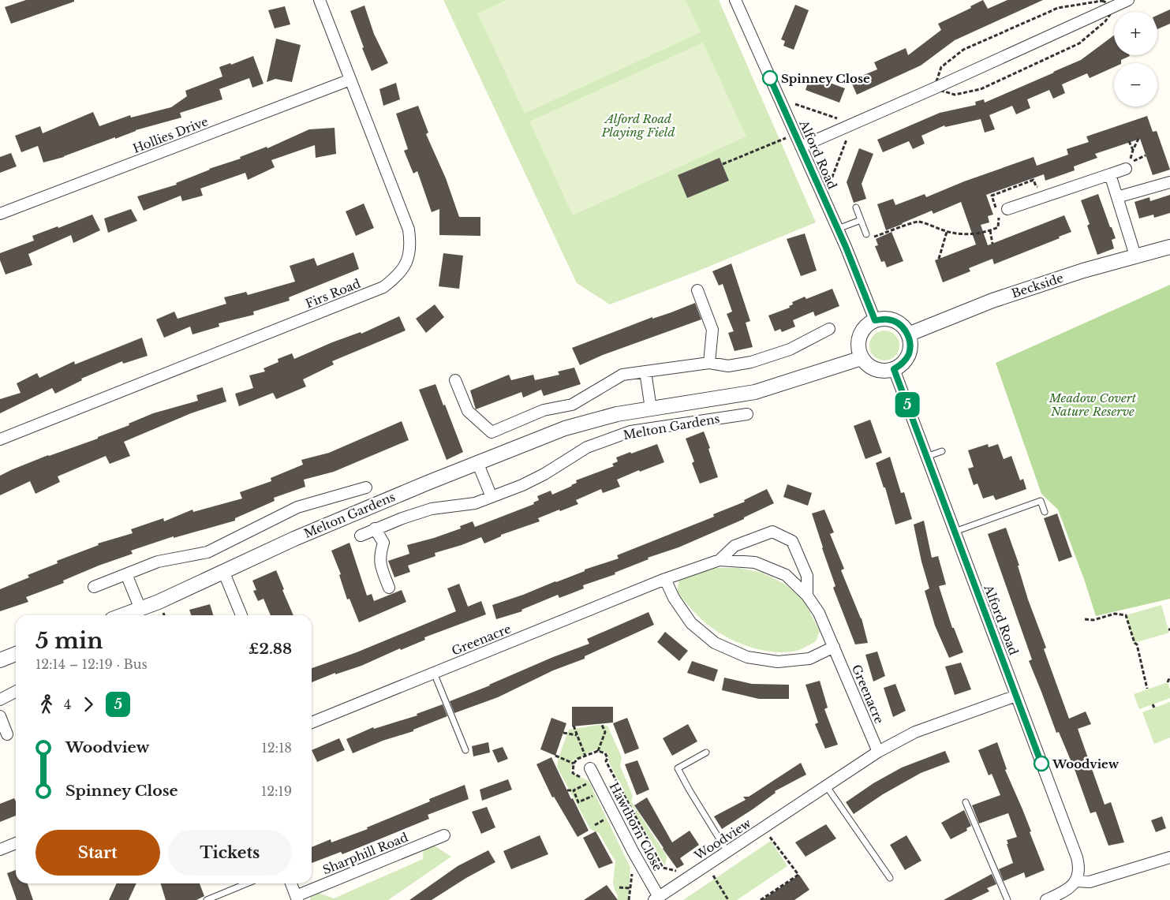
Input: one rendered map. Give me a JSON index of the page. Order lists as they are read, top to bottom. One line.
{"streets":{"street":["Hollies Drive","Alford Road","Beckside","Firs Road","Melton Gardens","Greenacre","Hawthorn Close","Woodview","Sharphill Road"]},"crossings":[["Hollies Drive","Firs Road"],["Alford Road","Beckside"],["Alford Road","Melton Gardens"],["Alford Road","Woodview"],["Beckside","Melton Gardens"],["Greenacre","Woodview"],["Hawthorn Close","Woodview"]],"parks":["Alford Road Playing Field","Meadow Covert Nature Reserve"],"places":["Spinney Close","Woodview"],"lines":["bus line 5"],"page":{"on_map":"5","map_buttons":["+","−"],"heading":["5 min","12:14 – 12:19 · Bus","£2.88"],"legs":["4","5"],"list":[{"name":"Woodview","value":"12:18"},{"name":"Spinney Close","value":"12:19"}],"buttons":["Start","Tickets"]}}
